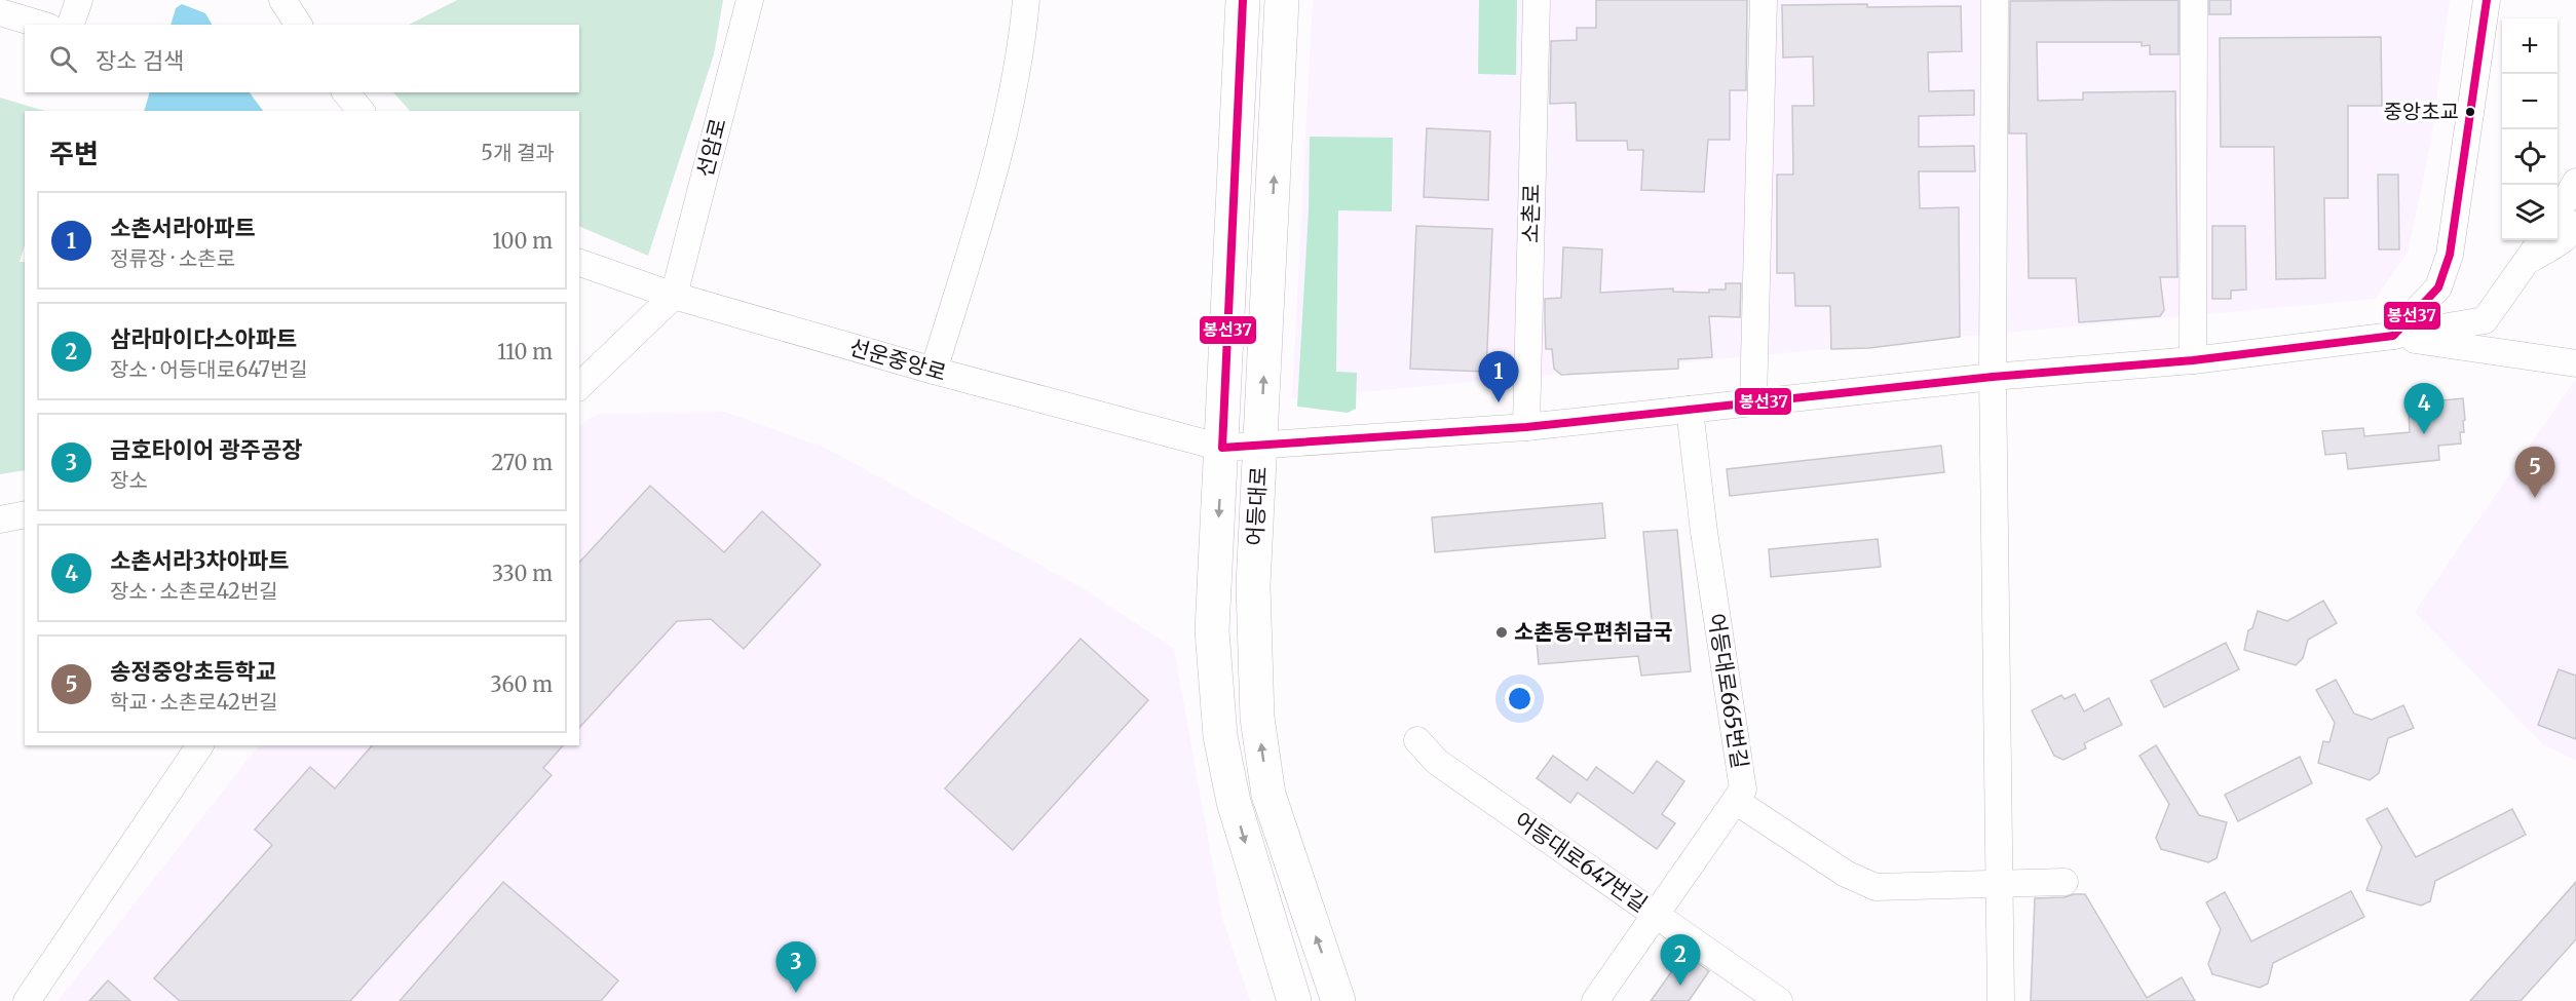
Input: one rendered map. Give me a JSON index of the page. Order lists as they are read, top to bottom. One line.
{"streets":{"main road":["어등대로"],"street":["선암로","소촌로","선운중앙로","어등대로665번길","어등대로647번길"]},"crossings":[["선암로","선운중앙로"],["선운중앙로","어등대로"],["어등대로665번길","어등대로647번길"]],"places":["중앙초교","소촌동우편취급국"],"lines":["transit line 봉선37"],"page":{"map_buttons":["+","−"],"search":"장소 검색","heading":["주변","5개 결과"],"list":[{"mark":"1","name":"소촌서라아파트","note":"정류장 · 소촌로","value":"100 m"},{"mark":"2","name":"삼라마이다스아파트","note":"장소 · 어등대로647번길","value":"110 m"},{"mark":"3","name":"금호타이어 광주공장","note":"장소","value":"270 m"},{"mark":"4","name":"소촌서라3차아파트","note":"장소 · 소촌로42번길","value":"330 m"},{"mark":"5","name":"송정중앙초등학교","note":"학교 · 소촌로42번길","value":"360 m"}],"pins":["1","4","5","2","3"]}}
